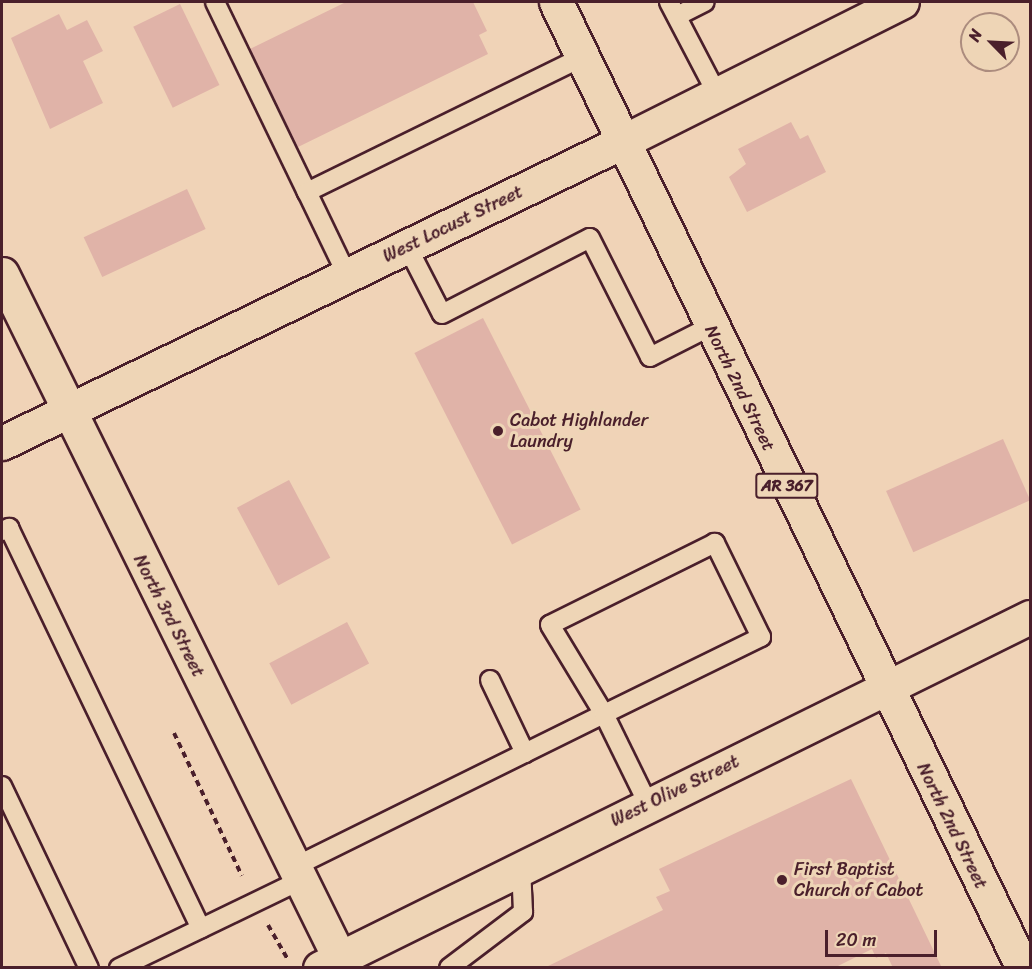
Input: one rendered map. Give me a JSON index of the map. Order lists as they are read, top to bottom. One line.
{"streets":{"street":["West Locust Street","North 2nd Street","AR 367","North 3rd Street","West Olive Street"]},"crossings":[["West Locust Street","North 2nd Street"],["West Locust Street","North 3rd Street"],["North 2nd Street","West Olive Street"],["North 3rd Street","West Olive Street"]],"places":["Cabot Highlander Laundry","First Baptist Church of Cabot"],"scale_bar":"20 m","north":"top left"}
